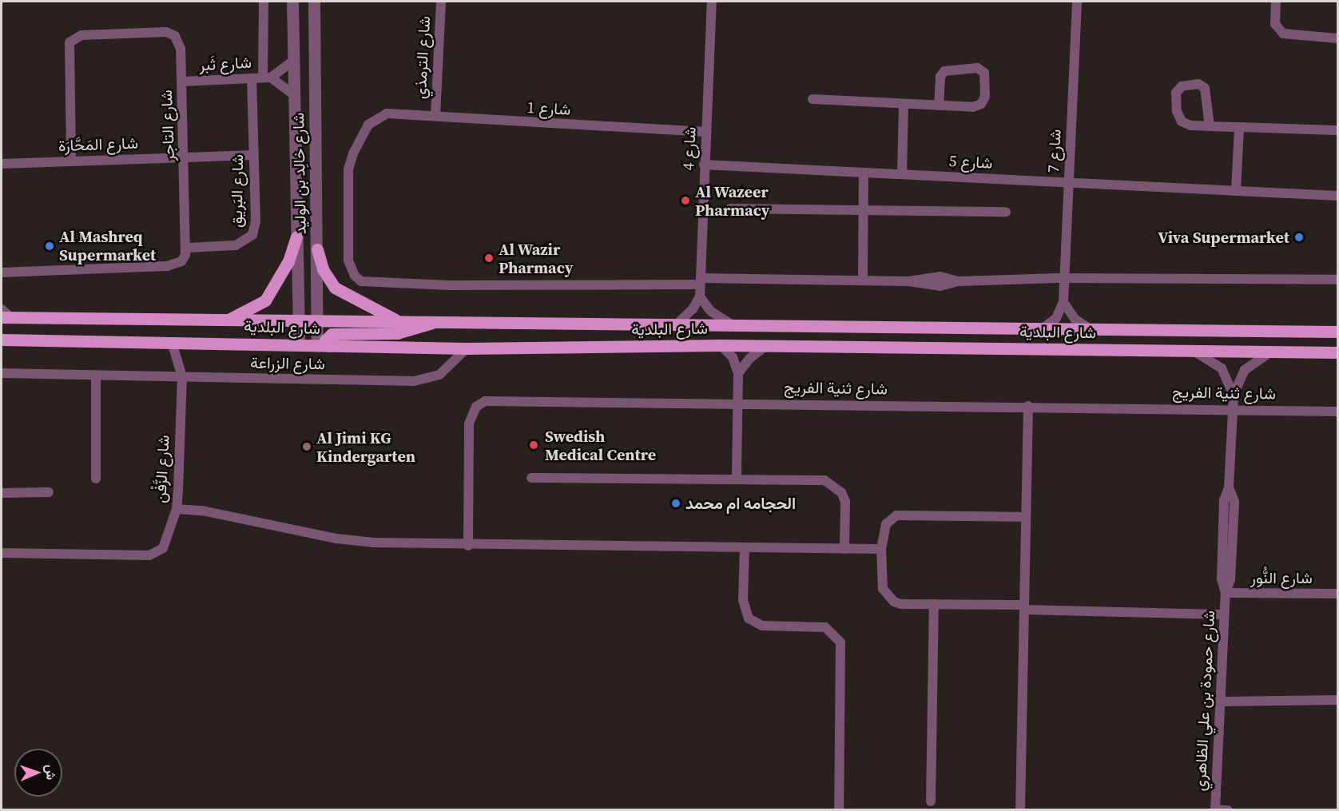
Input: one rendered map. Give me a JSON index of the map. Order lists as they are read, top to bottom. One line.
{"streets":{"main road":["شارع البلدية"],"street":["شارع الترمذي","شارع ثَبر","شارع 1","شارع التاجر","شارع المَحَّارَة","شارع 4","شارع 7","شارع 5","شارع خالِد بن الوليد","شارع البَريق","شارع الزراعة","شارع ثنية الفريج","شارع الزَّفْن","شارع النُّور","شارع حمودة بن علي الظاهري"]},"crossings":[["شارع الترمذي","شارع 1"],["شارع ثَبر","شارع التاجر"],["شارع ثَبر","شارع خالِد بن الوليد"],["شارع ثَبر","شارع البَريق"],["شارع 1","شارع 4"],["شارع التاجر","شارع المَحَّارَة"],["شارع التاجر","شارع البَريق"],["شارع المَحَّارَة","شارع البَريق"],["شارع 4","شارع 5"],["شارع 7","شارع 5"],["شارع خالِد بن الوليد","شارع البلدية"],["شارع البلدية","شارع الزراعة"],["شارع البلدية","شارع الزَّفْن"],["شارع البلدية","شارع حمودة بن علي الظاهري"],["شارع الزراعة","شارع الزَّفْن"],["شارع ثنية الفريج","شارع حمودة بن علي الظاهري"],["شارع النُّور","شارع حمودة بن علي الظاهري"]],"places":["Al Wazeer Pharmacy","Viva Supermarket","Al Mashreq Supermarket","Al Wazir Pharmacy","Swedish Medical Centre","Al Jimi KG Kindergarten","الحجامه ام محمد"],"north":"right"}
